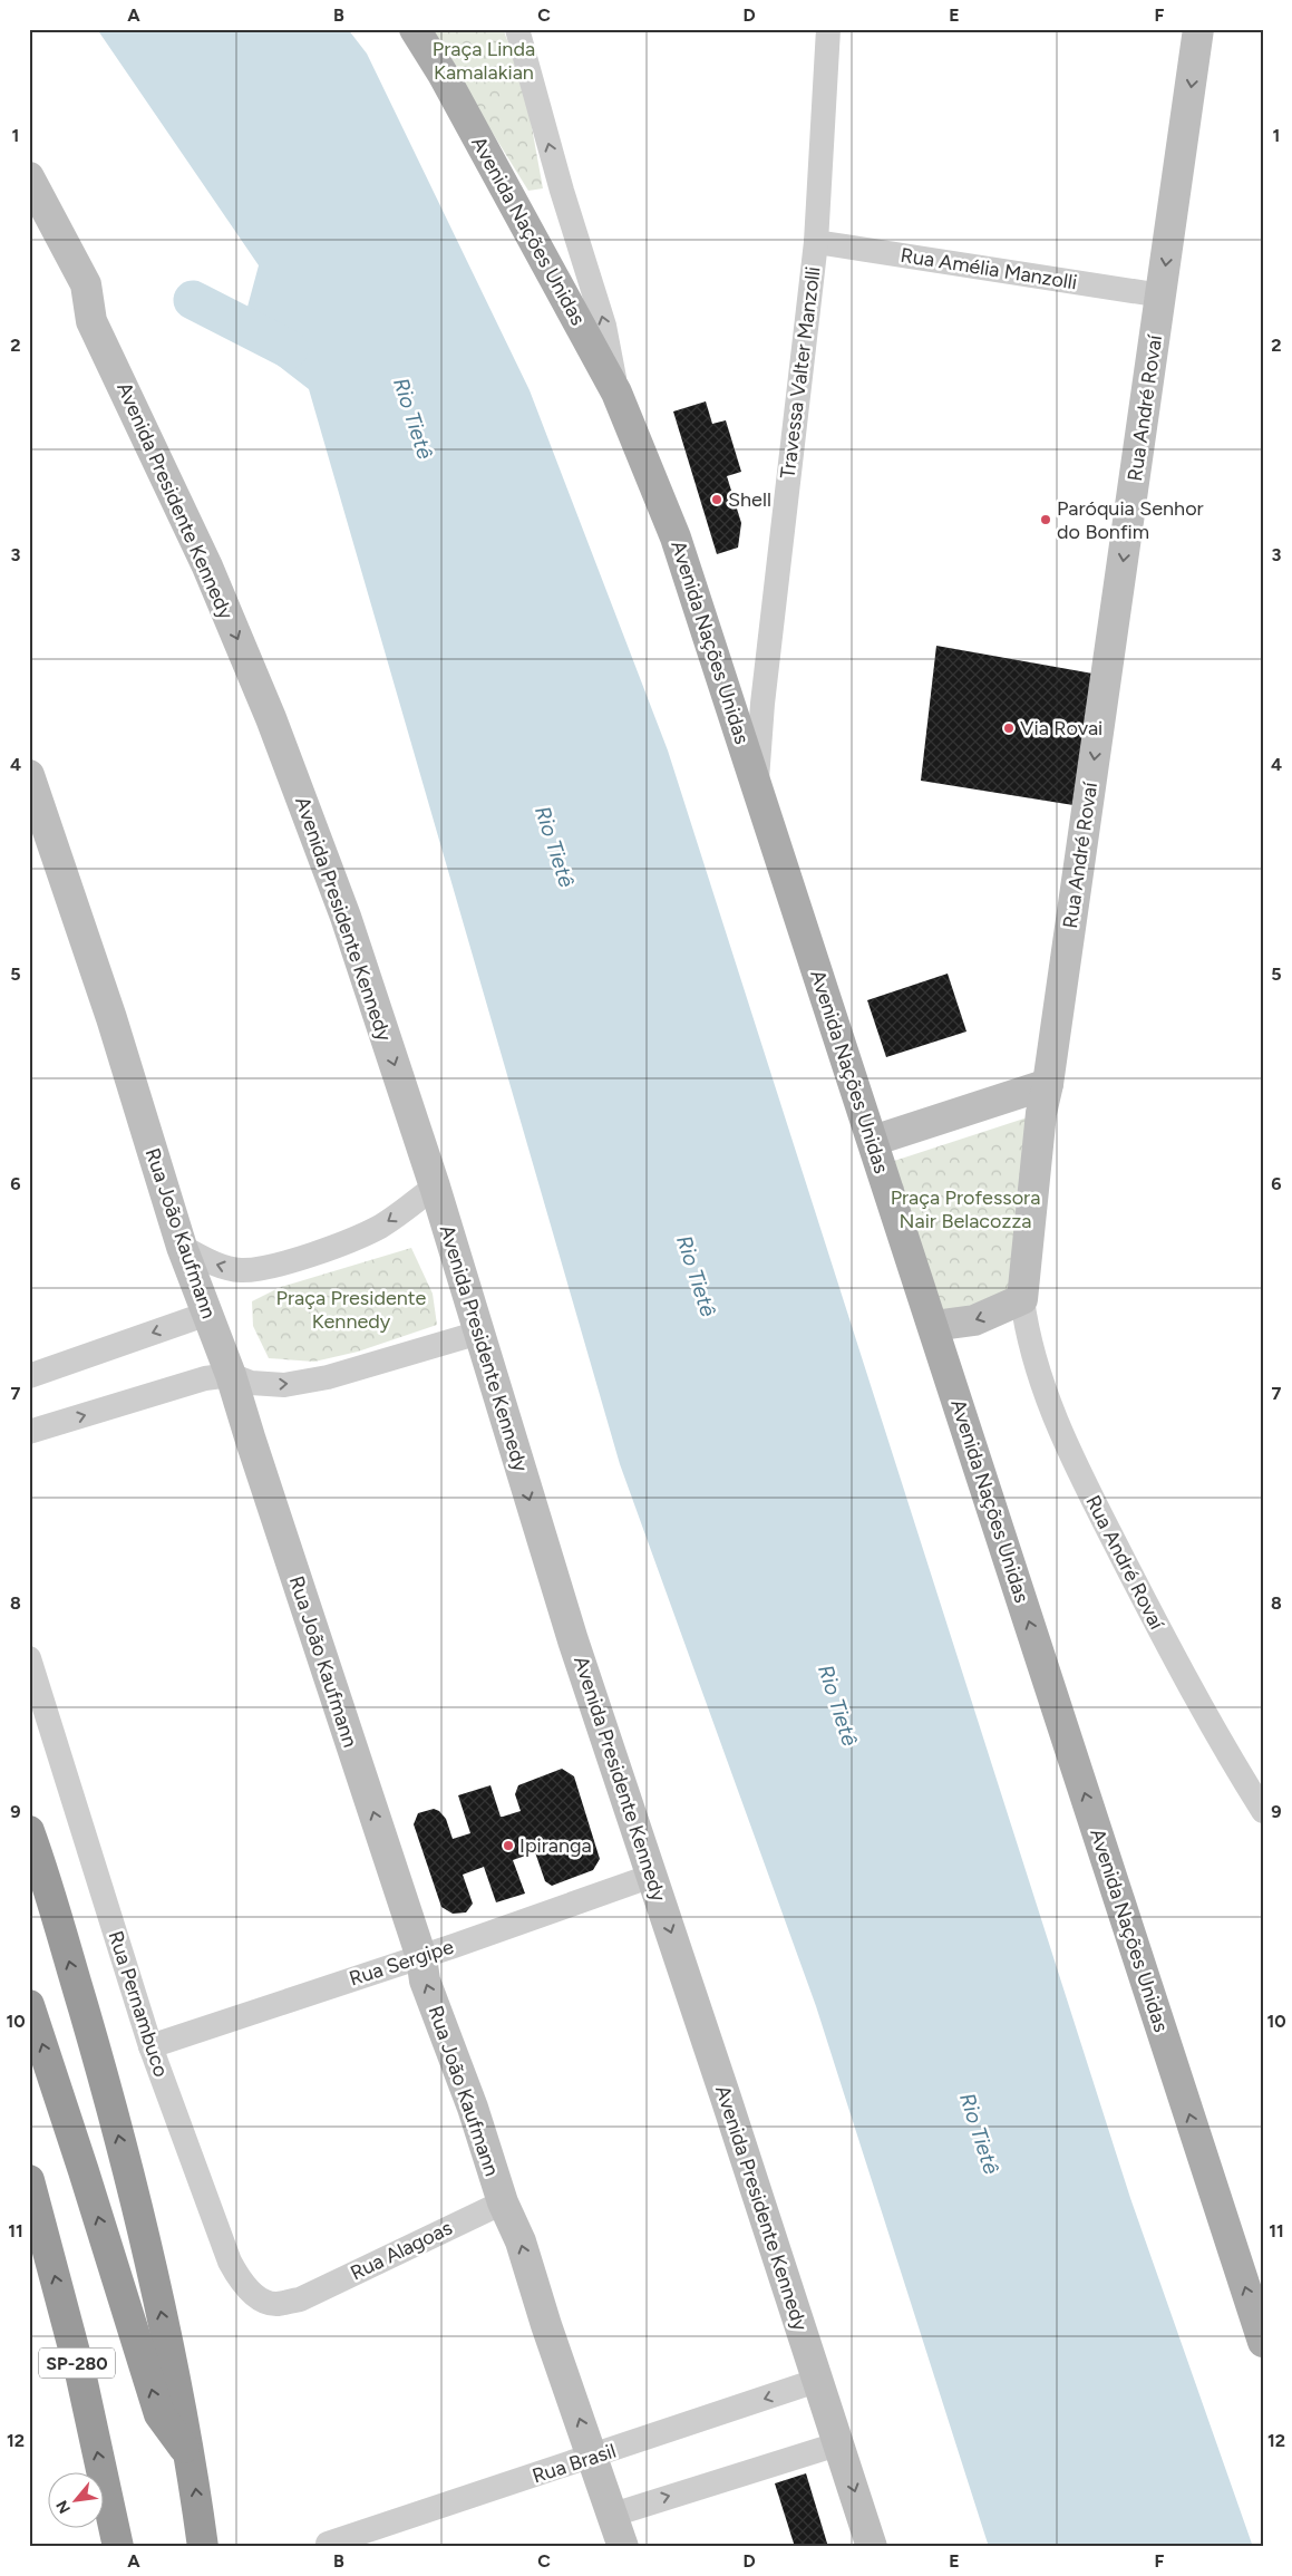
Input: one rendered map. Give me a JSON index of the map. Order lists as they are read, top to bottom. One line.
{"streets":{"highway":["SP-280"],"main road":["Avenida Nações Unidas","Rua André Rovaí","Avenida Presidente Kennedy","Rua João Kaufmann"],"street":["Rua Amélia Manzolli","Travessa Valter Manzolli","Rua Sergipe","Rua Pernambuco","Rua Alagoas","Rua Brasil"]},"crossings":[["Avenida Nações Unidas","Travessa Valter Manzolli"],["Rua Amélia Manzolli","Travessa Valter Manzolli"],["Rua Amélia Manzolli","Rua André Rovaí"],["Avenida Presidente Kennedy","Rua Sergipe"],["Avenida Presidente Kennedy","Rua Brasil"],["Rua João Kaufmann","Rua Sergipe"],["Rua João Kaufmann","Rua Alagoas"],["Rua João Kaufmann","Rua Brasil"],["Rua Sergipe","Rua Pernambuco"],["Rua Pernambuco","Rua Alagoas"]],"one_way":["Avenida Nações Unidas","Rua André Rovaí","Avenida Presidente Kennedy","Rua João Kaufmann"],"water":["Rio Tietê"],"parks":["Praça Linda Kamalakian","Praça Professora Nair Belacozza","Praça Presidente Kennedy"],"places":["Shell","Paróquia Senhor do Bonfim","Via Rovai","Ipiranga"],"north":"bottom left","grid":{"columns":["A","B","C","D","E","F"],"rows":["1","2","3","4","5","6","7","8","9","10","11","12"]}}
